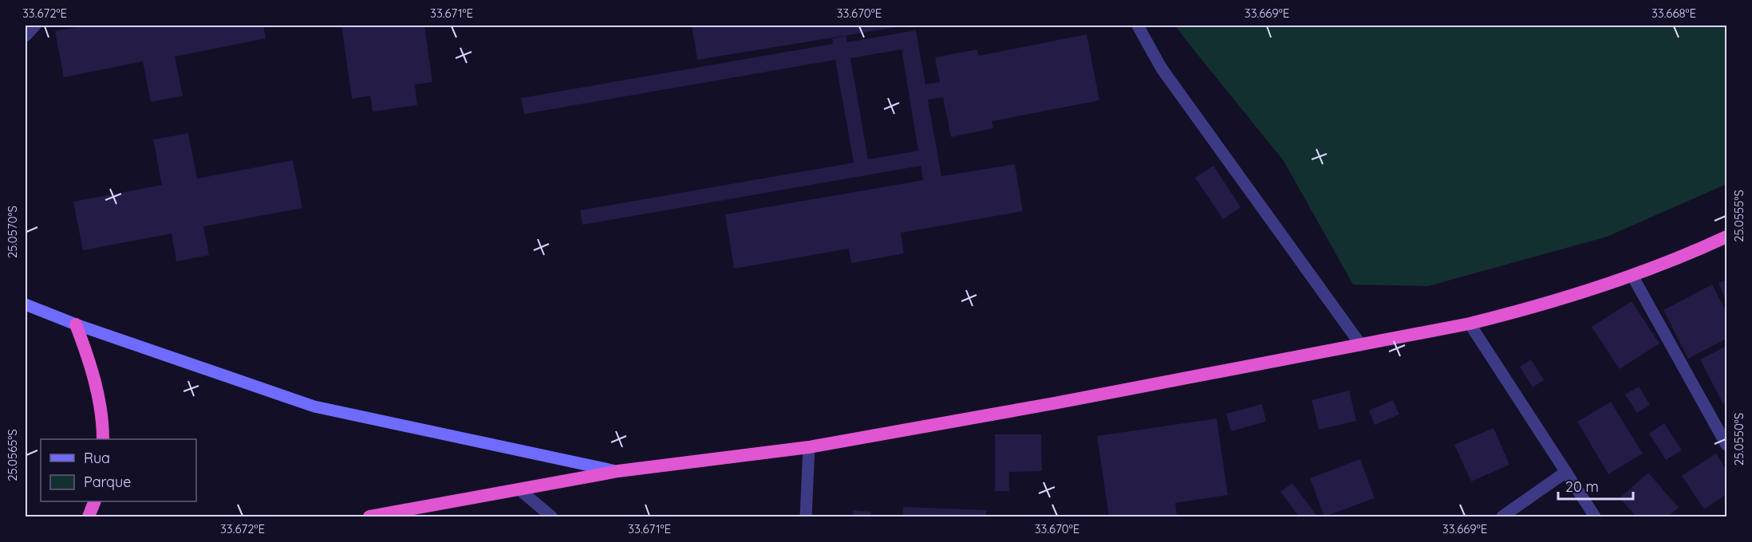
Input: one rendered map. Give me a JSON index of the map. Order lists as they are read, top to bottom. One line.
{"legend":["Rua","Parque"],"scale_bar":"20 m","coordinates":["33.672°E","33.671°E","33.670°E","33.669°E","33.668°E","25.0555°S","25.0570°S","25.0550°S","25.0565°S"]}
